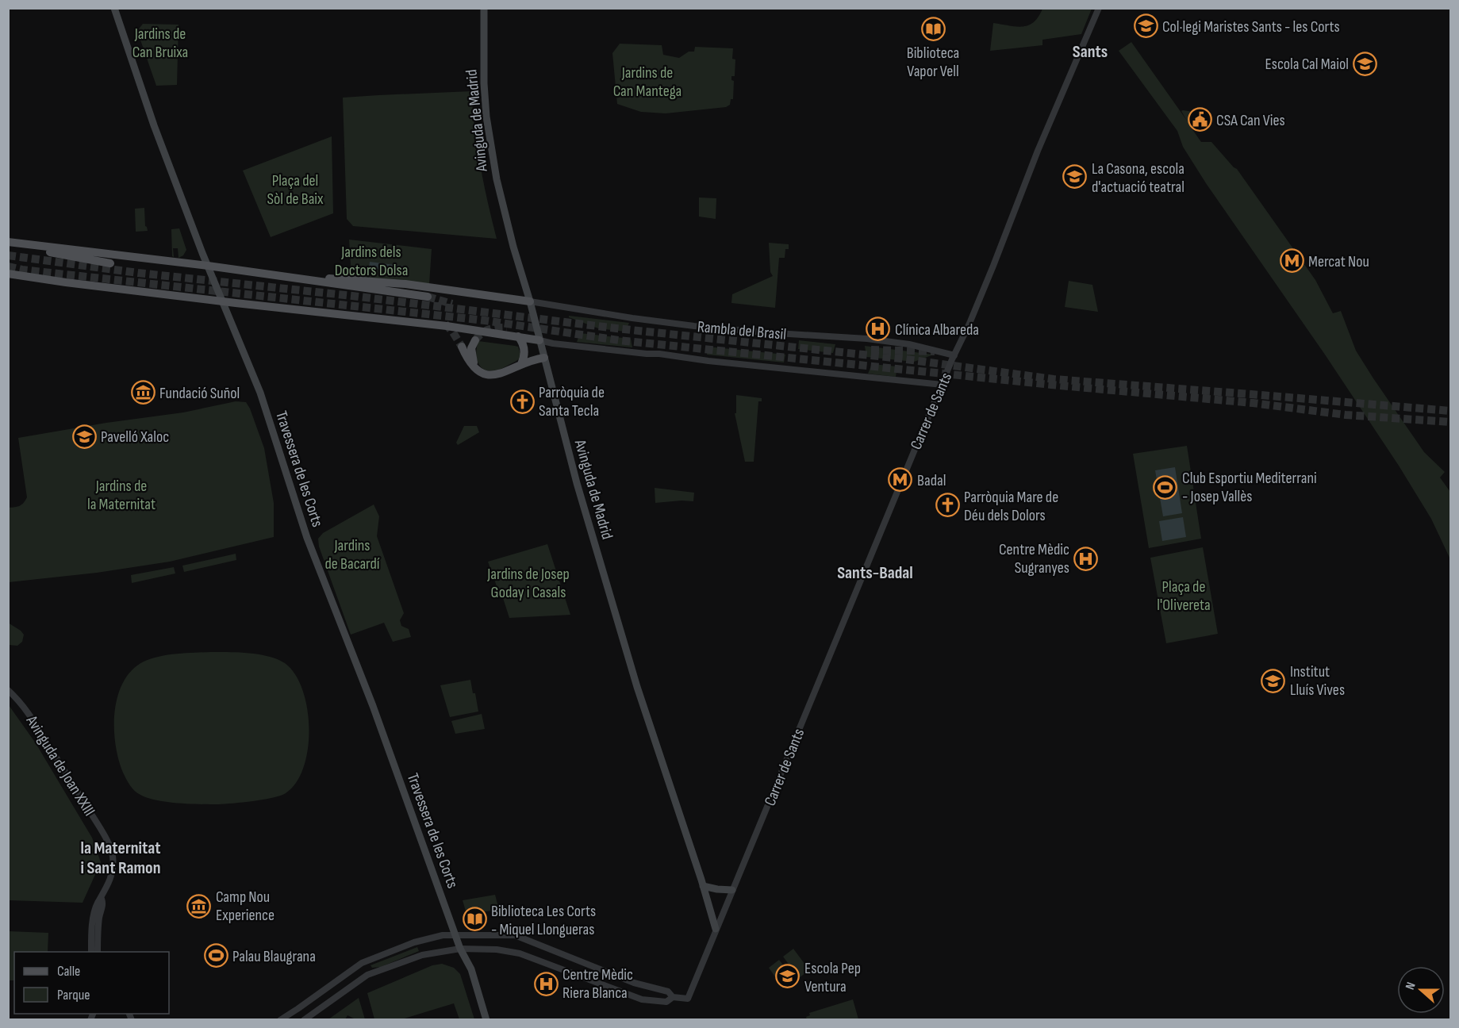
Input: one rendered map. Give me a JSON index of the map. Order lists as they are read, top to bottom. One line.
{"streets":{"main road":["Avinguda de Madrid","Travessera de les Corts"],"street":["Rambla del Brasil","Carrer de Sants","Avinguda de Joan XXIII"]},"crossings":[["Avinguda de Madrid","Rambla del Brasil"],["Avinguda de Madrid","Carrer de Sants"],["Rambla del Brasil","Carrer de Sants"]],"districts":["Sants","Sants-Badal","la Maternitat i Sant Ramon"],"parks":["Jardins de Can Bruixa","Jardins de Can Mantega","Plaça del Sòl de Baix","Jardins dels Doctors Dolsa","Jardins de la Maternitat","Jardins de Bacardí","Jardins de Josep Goday i Casals","Plaça de l'Olivereta"],"places":{"school or university":["Col·legi Maristes Sants - les Corts","Escola Cal Maiol","La Casona, escola d'actuació teatral","Pavelló Xaloc","Institut Lluís Vives","Escola Pep Ventura"],"library":["Biblioteca Vapor Vell","Biblioteca Les Corts - Miquel Llongueras"],"public building":["CSA Can Vies"],"metro station":["Mercat Nou","Badal"],"hospital":["Clínica Albareda","Centre Mèdic Sugranyes","Centre Mèdic Riera Blanca"],"museum":["Fundació Suñol","Camp Nou Experience"],"church":["Parròquia de Santa Tecla","Parròquia Mare de Déu dels Dolors"],"sports":["Club Esportiu Mediterrani - Josep Vallès","Palau Blaugrana"]},"legend":["Calle","Parque"],"north":"left"}
